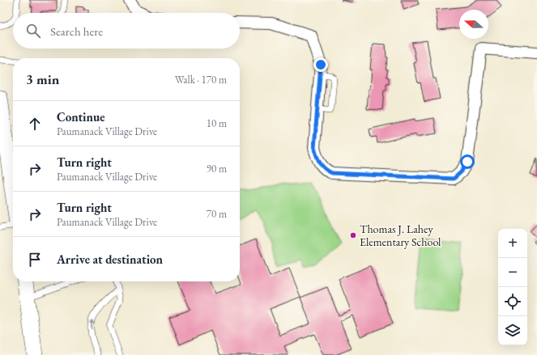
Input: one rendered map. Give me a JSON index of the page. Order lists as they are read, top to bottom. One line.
{"places":["Thomas J. Lahey Elementary School"],"north":"left","page":{"search":"Search here","heading":["3 min","Walk · 170 m"],"list":[["Continue","Paumanack Village Drive","10 m"],["Turn right","Paumanack Village Drive","90 m"],["Turn right","Paumanack Village Drive","70 m"],"Arrive at destination"],"map_buttons":["+","−"]}}
